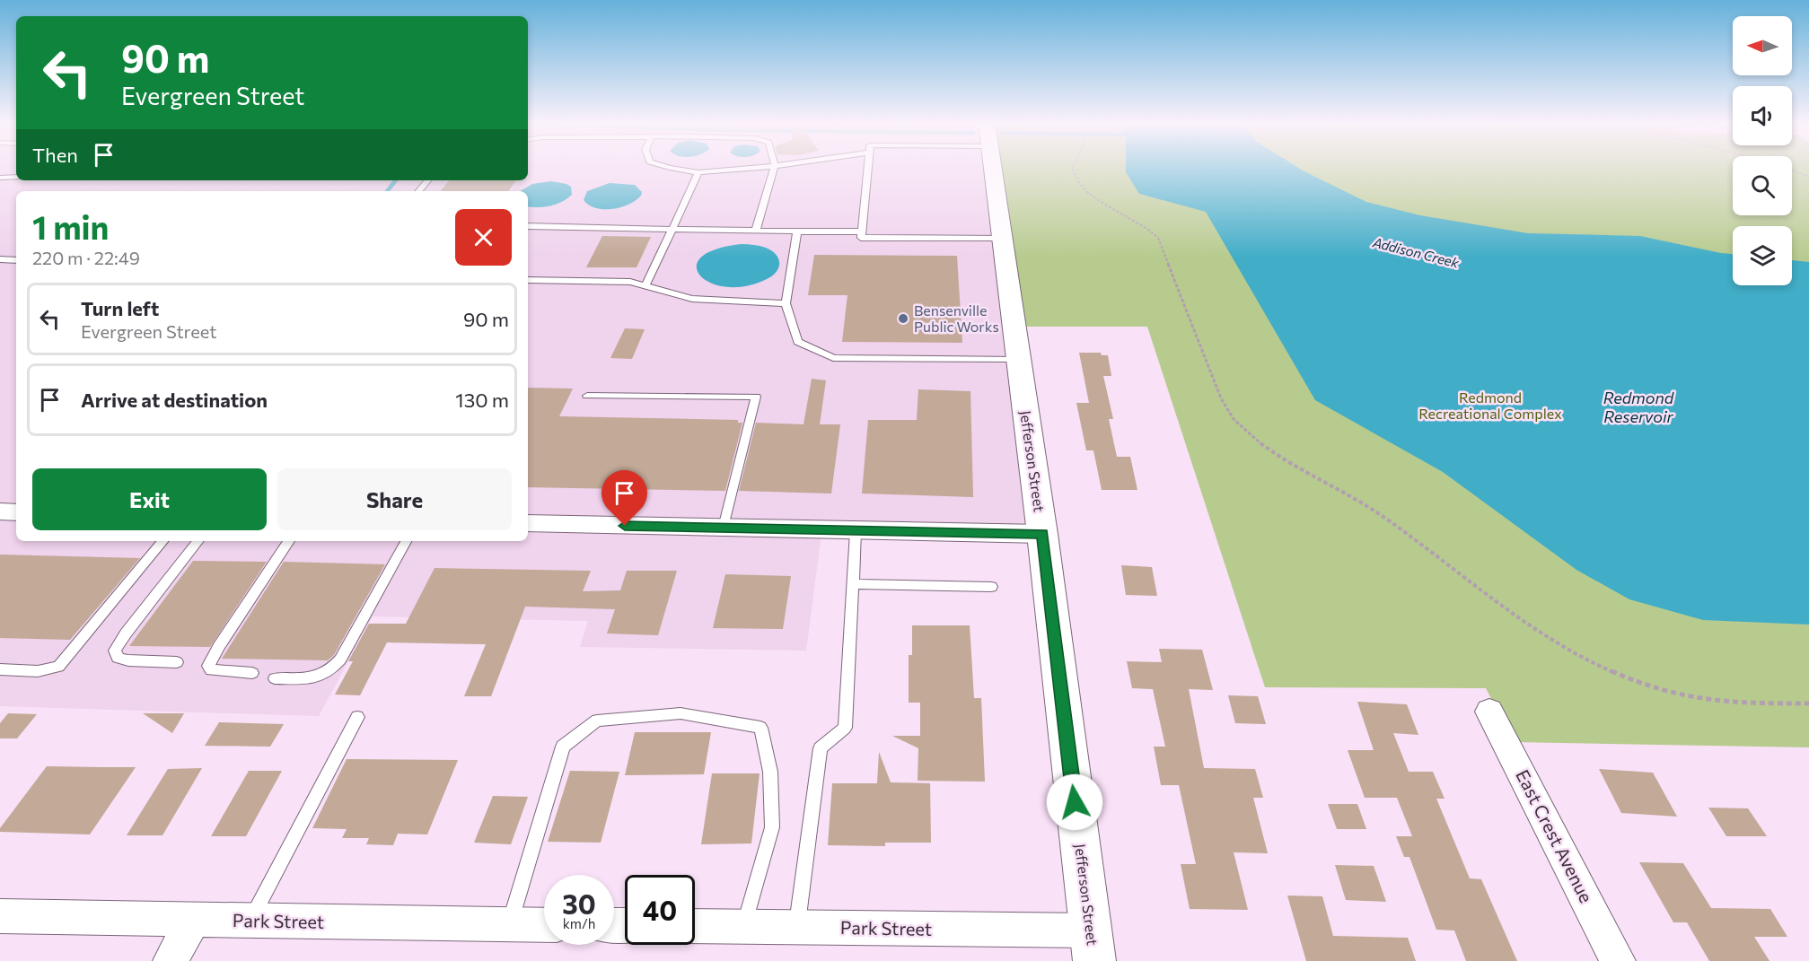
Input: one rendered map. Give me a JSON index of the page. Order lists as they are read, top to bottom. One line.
{"streets":{"street":["Jefferson Street","East Crest Avenue","Park Street"]},"crossings":[["Jefferson Street","Park Street"]],"water":["Addison Creek","Redmond Reservoir"],"parks":["Redmond Recreational Complex"],"places":["Bensenville Public Works"],"north":"left","page":{"turn":["90 m","Evergreen Street"],"then":"Then","heading":["1 min","220 m · 22:49"],"list":[{"name":"Turn left","note":"Evergreen Street","value":"90 m"},{"name":"Arrive at destination","value":"130 m"}],"buttons":["Exit","Share"],"speed":"30 km/h","limit":"40"}}
